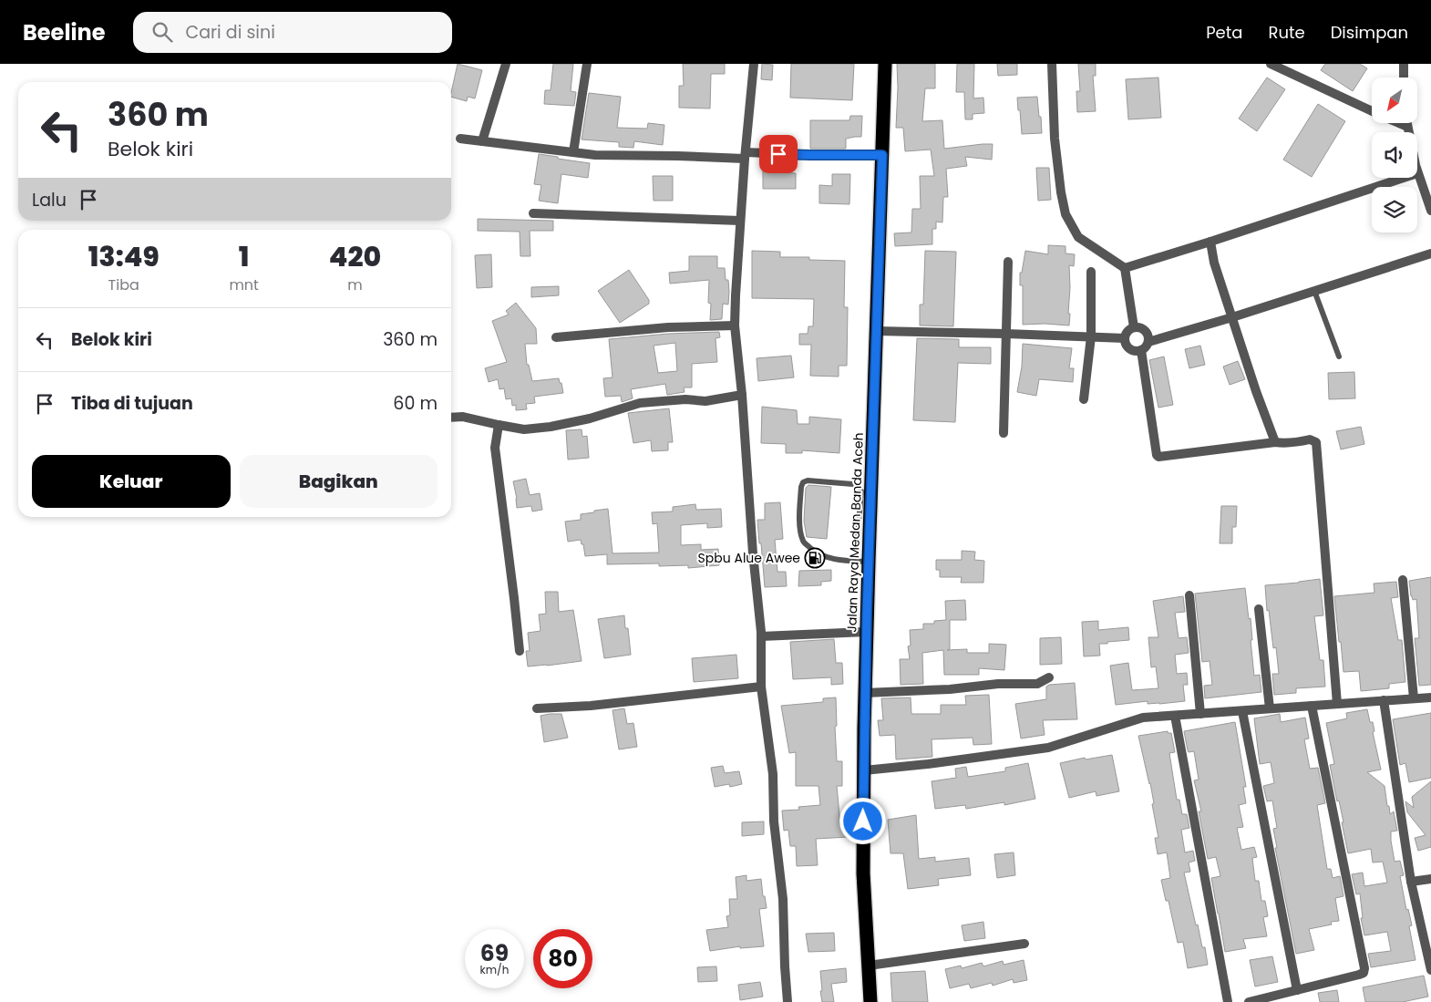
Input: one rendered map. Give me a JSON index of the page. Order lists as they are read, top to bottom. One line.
{"streets":{"highway":["Jalan Raya Medan Banda Aceh"]},"places":{"fuel station":["Spbu Alue Awee"]},"north":"bottom left","page":{"header":"Beeline","search":"Cari di sini","nav":["Peta","Rute","Disimpan"],"turn":["360 m","Belok kiri"],"then":"Lalu","eta":["13:49","Tiba","1","mnt","420","m"],"list":[{"name":"Belok kiri","value":"360 m"},{"name":"Tiba di tujuan","value":"60 m"}],"buttons":["Keluar","Bagikan"],"speed":"69 km/h","limit":"80"}}
